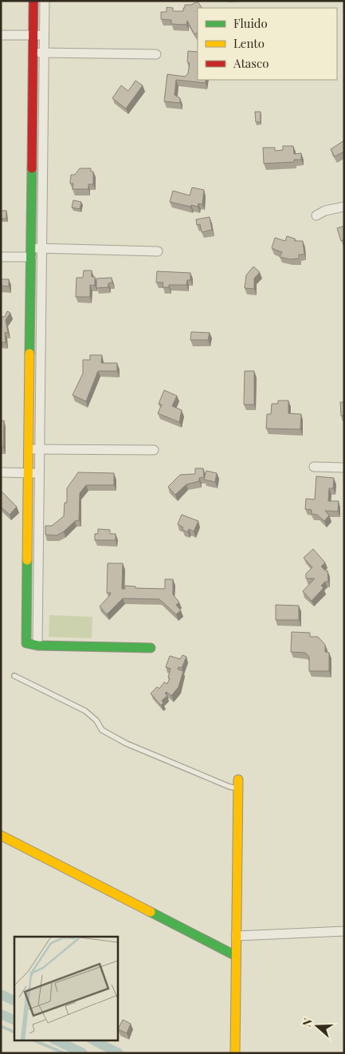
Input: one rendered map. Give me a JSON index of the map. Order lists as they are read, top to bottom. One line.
{"legend":["Fluido","Lento","Atasco"],"north":"left"}
